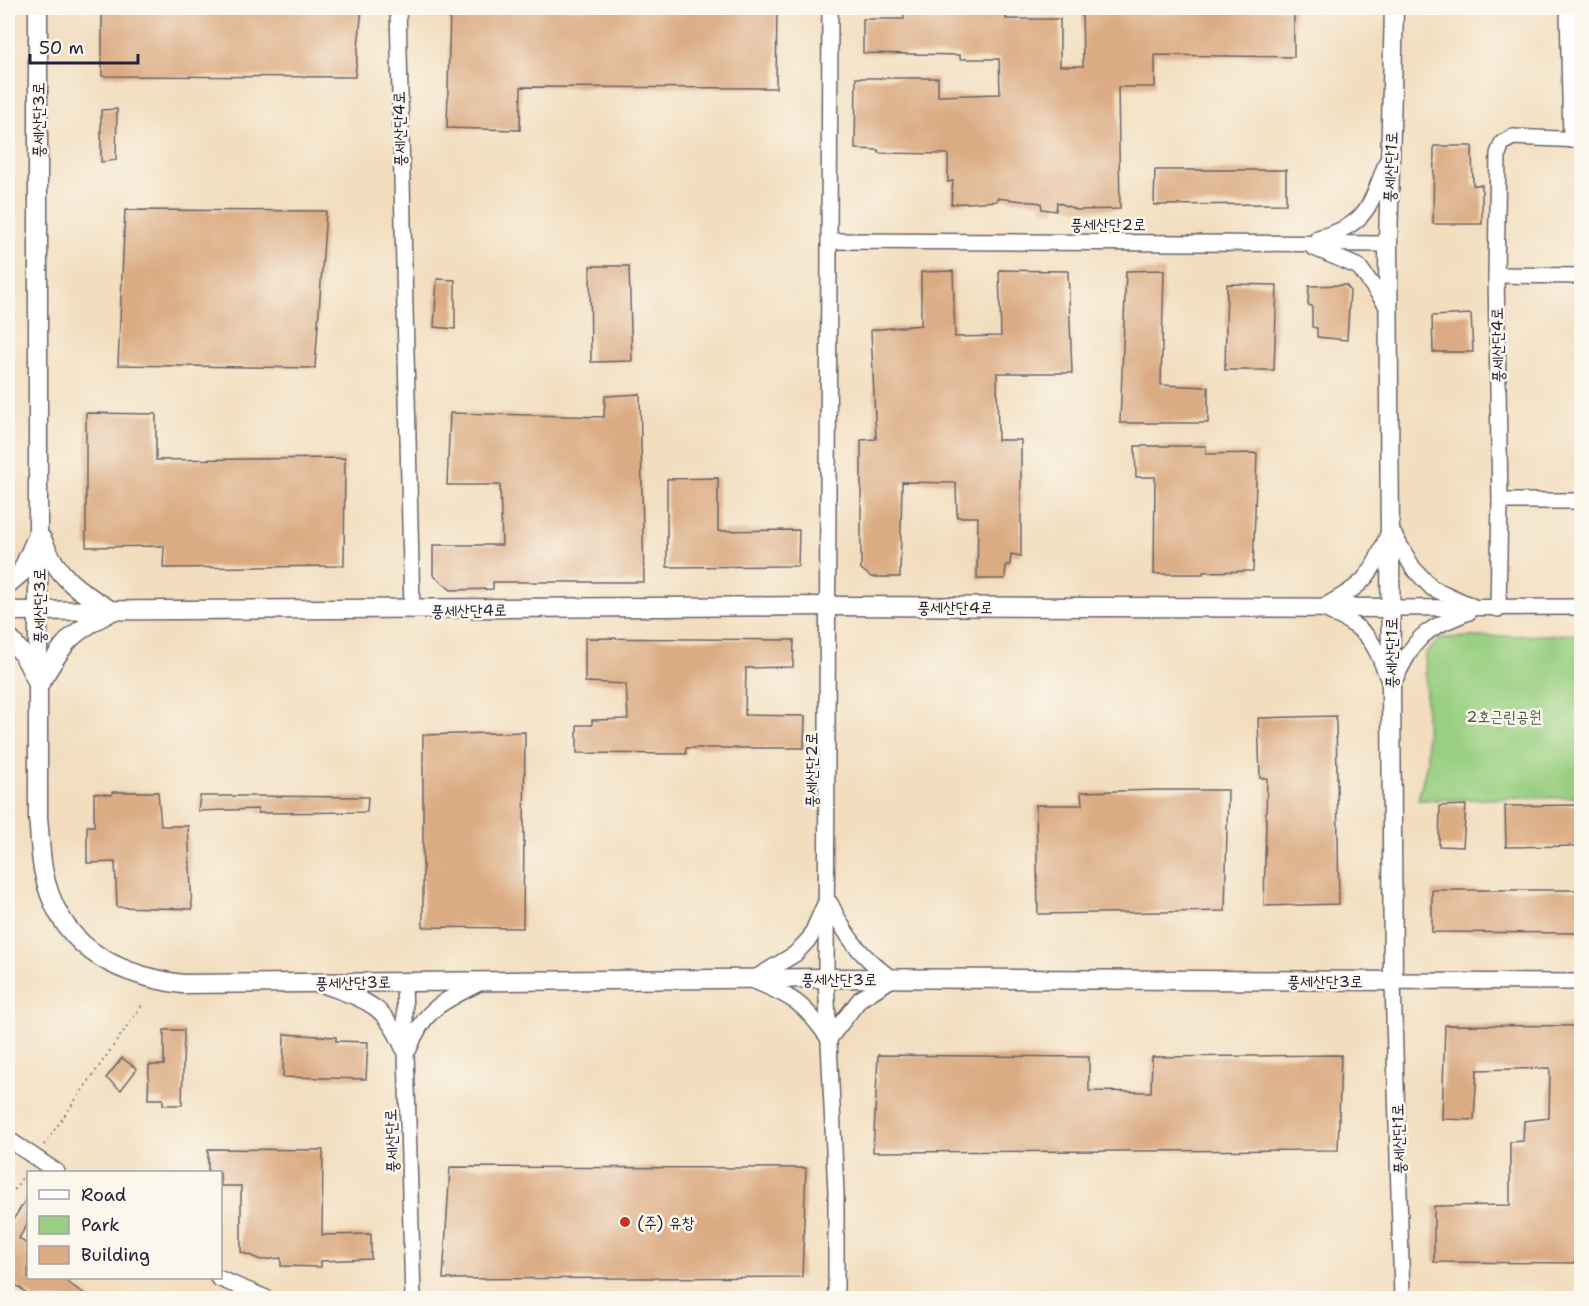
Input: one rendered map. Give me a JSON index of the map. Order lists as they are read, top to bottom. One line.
{"streets":{"street":["풍세산단3로","풍세산단4로","풍세산단1로","풍세산단2로","풍세산단로"]},"crossings":[["풍세산단3로","풍세산단4로"],["풍세산단3로","풍세산단1로"],["풍세산단3로","풍세산단2로"],["풍세산단3로","풍세산단로"],["풍세산단4로","풍세산단1로"],["풍세산단4로","풍세산단2로"],["풍세산단1로","풍세산단2로"]],"parks":["2호근린공원"],"places":["(주) 유창"],"legend":["Road","Park","Building"],"scale_bar":"50 m"}
